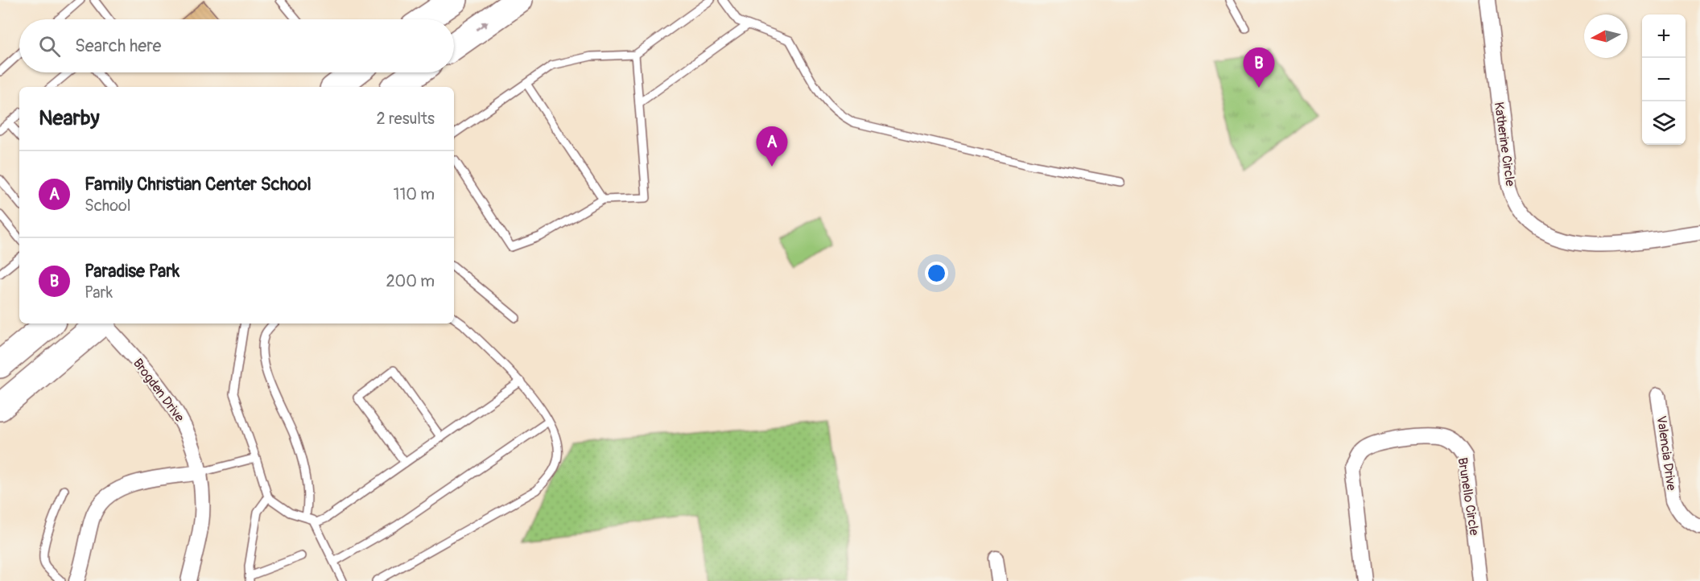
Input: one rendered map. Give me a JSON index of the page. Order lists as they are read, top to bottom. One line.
{"streets":{"street":["Katherine Circle","Brogden Drive","Valencia Drive","Brunello Circle"]},"north":"left","page":{"map_buttons":["+","−"],"search":"Search here","pins":["B","A"],"heading":["Nearby","2 results"],"list":[{"mark":"A","name":"Family Christian Center School","note":"School","value":"110 m"},{"mark":"B","name":"Paradise Park","note":"Park","value":"200 m"}]}}
